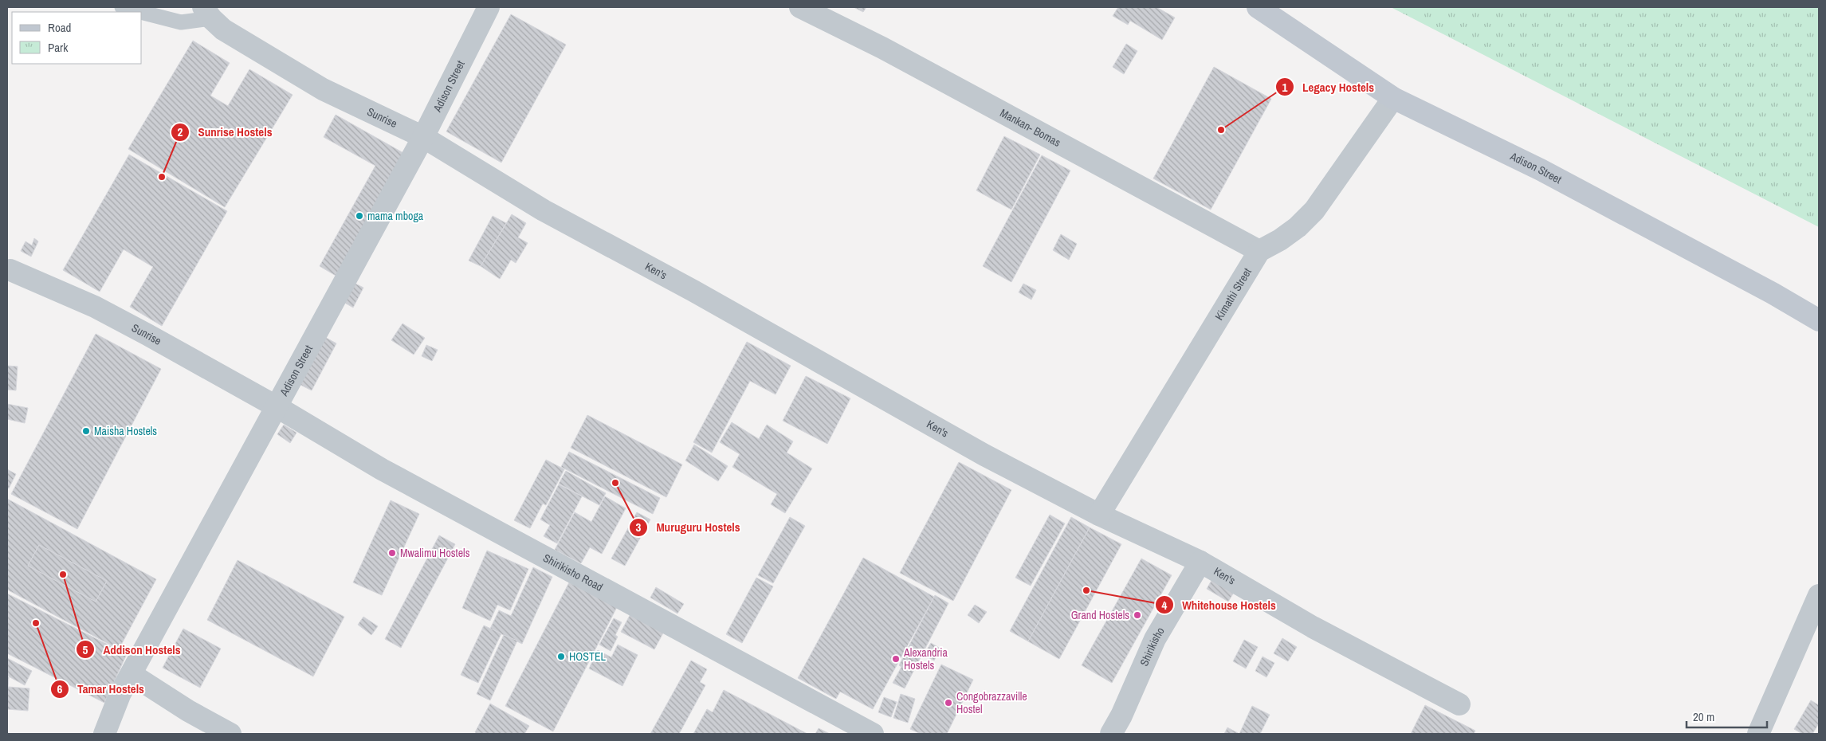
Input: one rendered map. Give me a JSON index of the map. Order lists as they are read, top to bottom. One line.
{"streets":{"street":["Adison Street","Sunrise","Mankan- Bomas","Ken's","Kimathi Street","Shirikisho Road","Shirikisho"]},"crossings":[["Adison Street","Sunrise"],["Adison Street","Ken's"],["Adison Street","Shirikisho Road"],["Sunrise","Ken's"],["Sunrise","Shirikisho Road"],["Mankan- Bomas","Kimathi Street"],["Ken's","Kimathi Street"],["Ken's","Shirikisho"]],"places":["Legacy Hostels","Sunrise Hostels","mama mboga","Maisha Hostels","Muruguru Hostels","Mwalimu Hostels","Addison Hostels","Whitehouse Hostels","Grand Hostels","Tamar Hostels","HOSTEL","Alexandria Hostels","Congobrazzaville Hostel"],"legend":["Road","Park"],"scale_bar":"20 m"}
